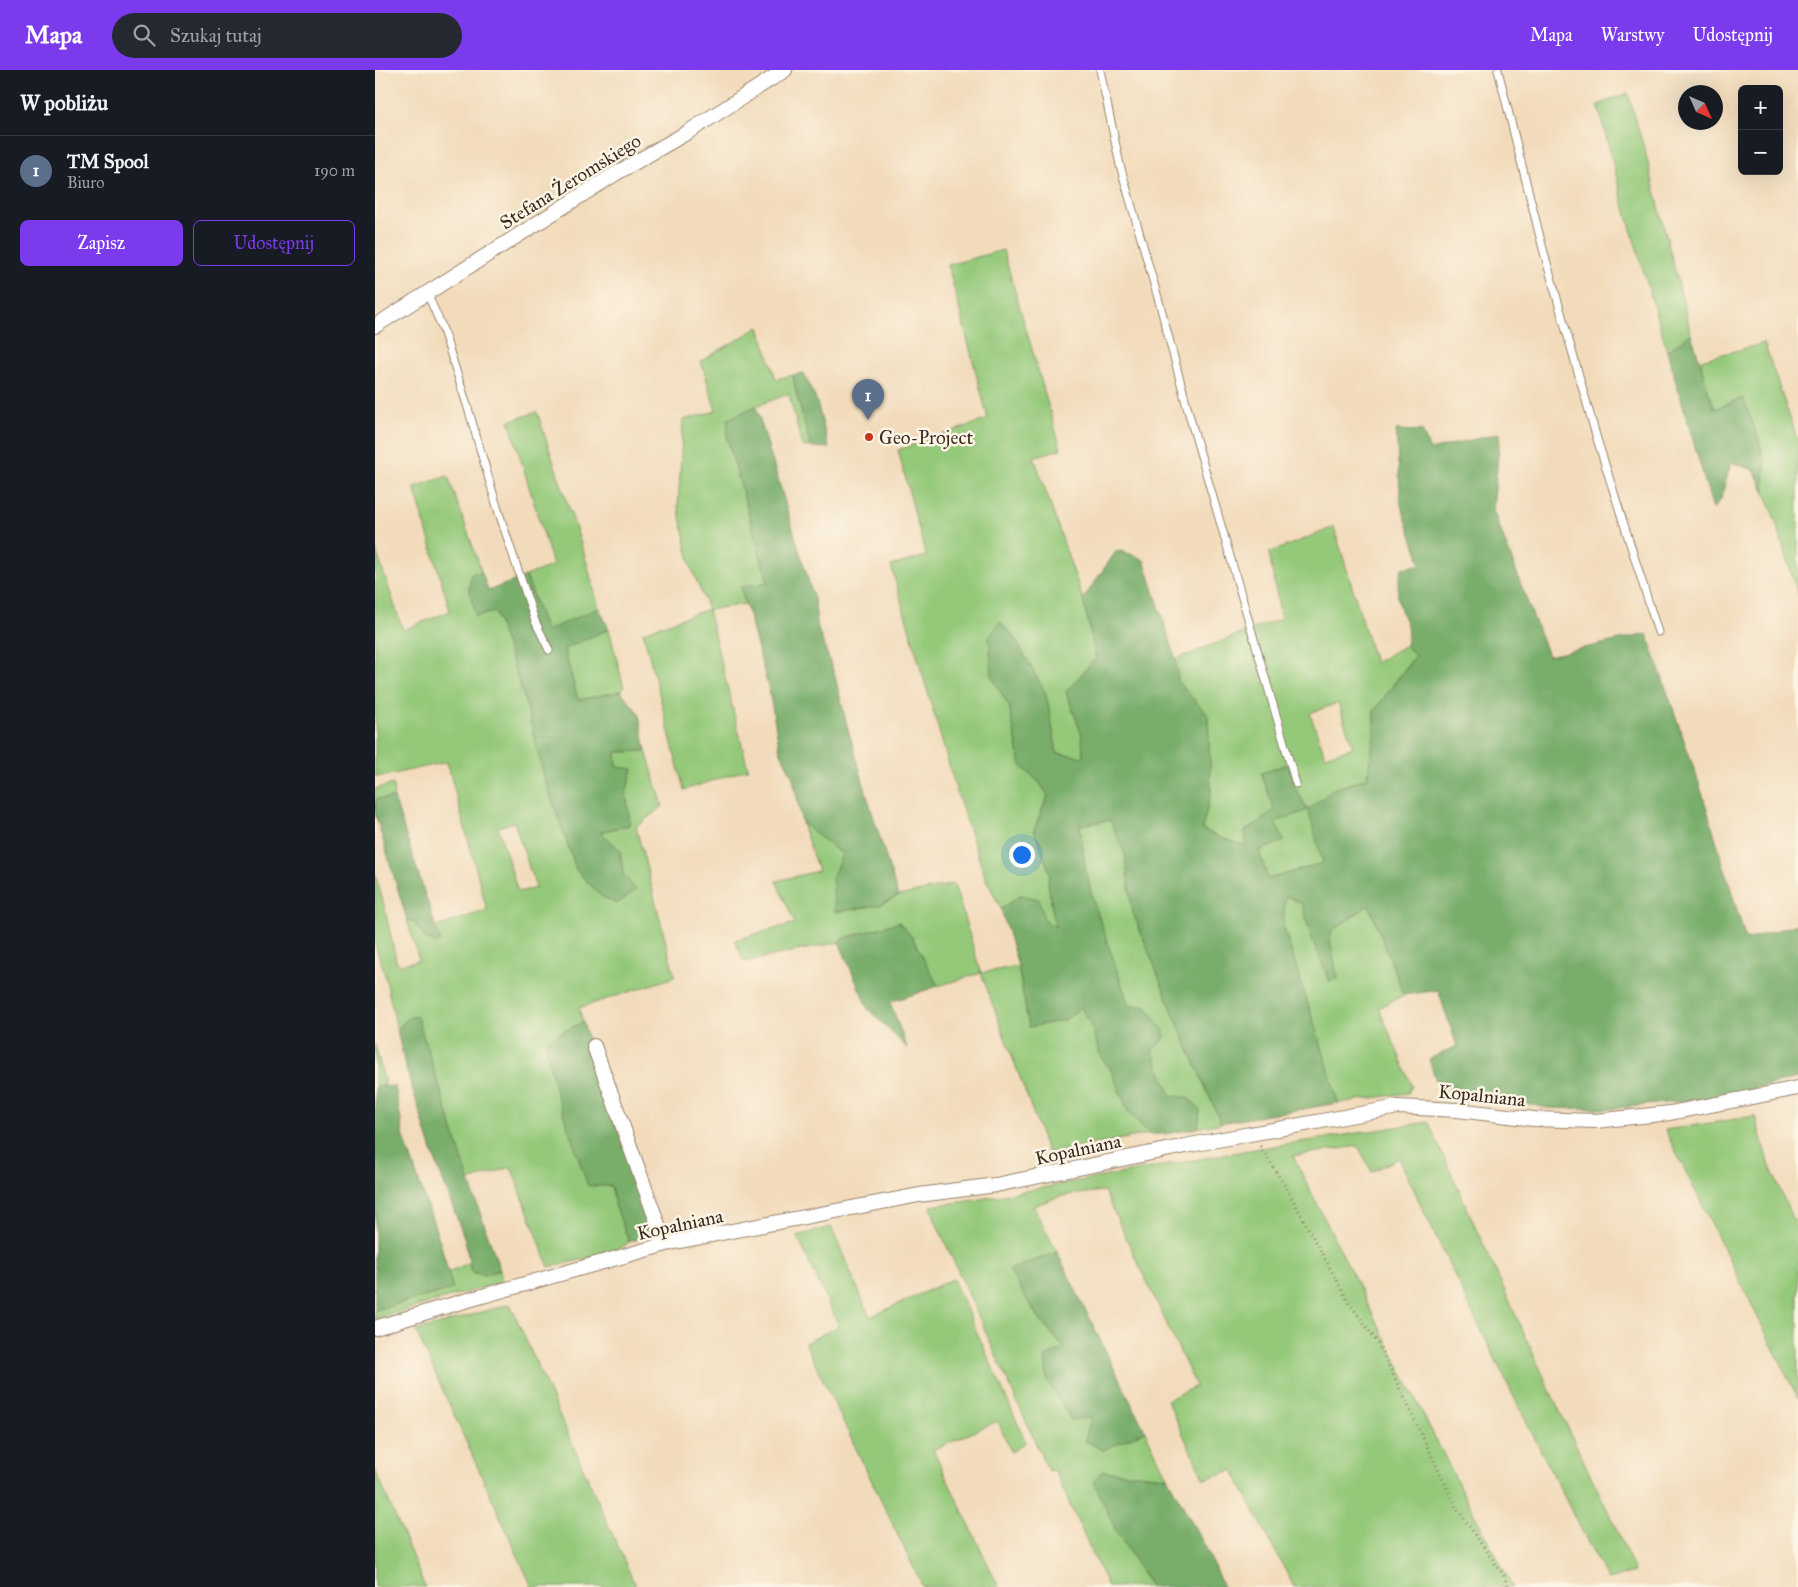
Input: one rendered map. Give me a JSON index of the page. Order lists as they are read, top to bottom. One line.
{"streets":{"street":["Stefana Żeromskiego","Kopalniana"]},"places":["Geo-Project"],"north":"bottom right","page":{"header":"Mapa","search":"Szukaj tutaj","nav":["Mapa","Warstwy","Udostępnij"],"heading":"W pobliżu","map_buttons":["+","−"],"list":[{"mark":"1","name":"TM Spool","note":"Biuro","value":"190 m"}],"buttons":["Zapisz","Udostępnij"],"pins":"1"}}
